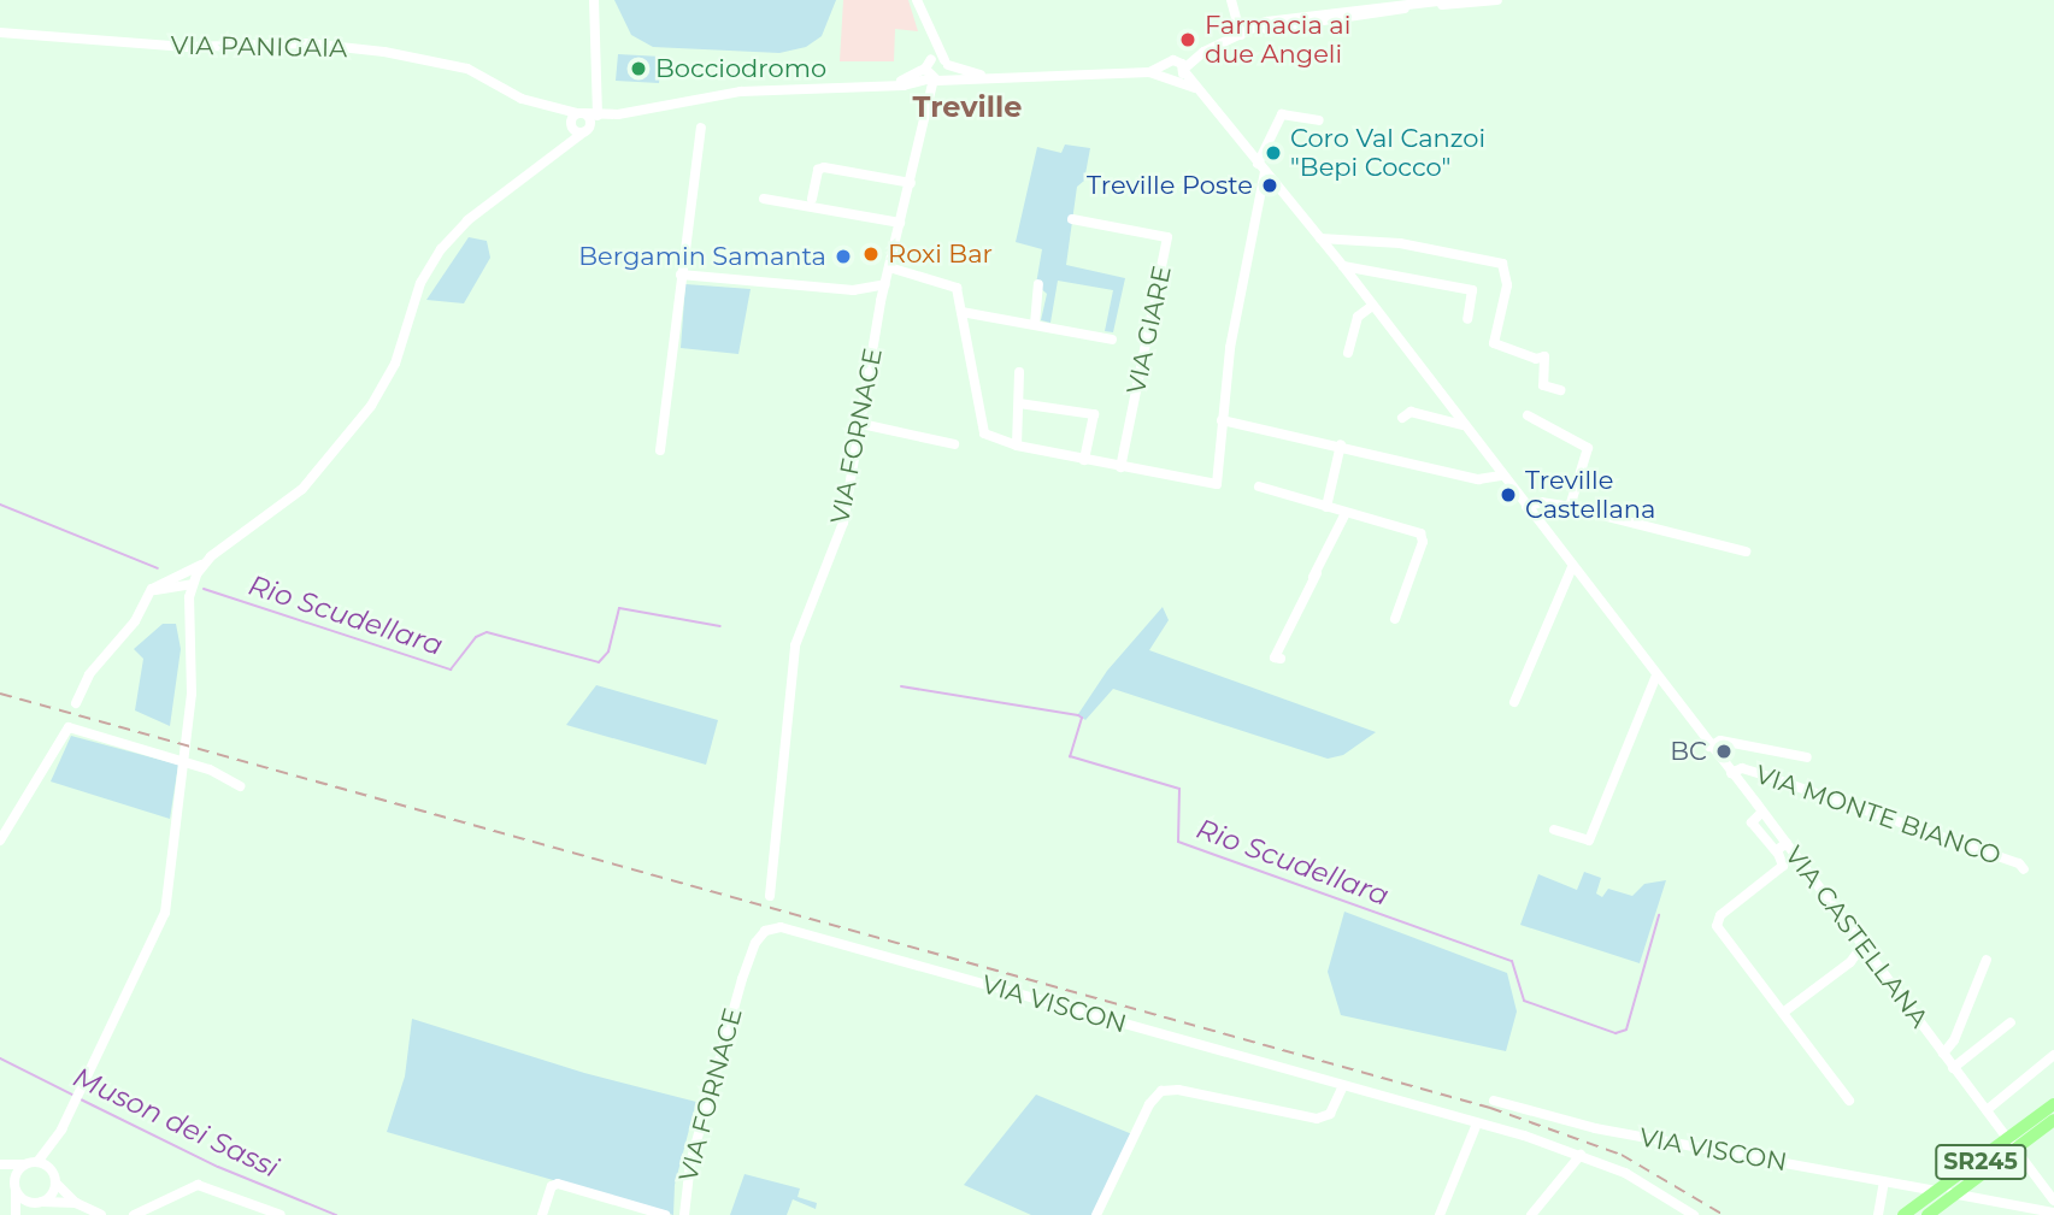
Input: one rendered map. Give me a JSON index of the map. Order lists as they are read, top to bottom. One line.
{"streets":{"highway":["SR245"],"street":["VIA PANIGAIA","VIA GIARE","VIA FORNACE","VIA MONTE BIANCO","VIA CASTELLANA","VIA VISCON"]},"crossings":[["VIA FORNACE","VIA VISCON"],["VIA MONTE BIANCO","VIA CASTELLANA"]],"districts":["Treville"],"water":["Rio Scudellara","Muson dei Sassi"],"places":["Farmacia ai due Angeli","Bocciodromo","Coro Val Canzoi \"Bepi Cocco\"","Treville Poste","Roxi Bar","Bergamin Samanta","Treville Castellana","BC"]}
